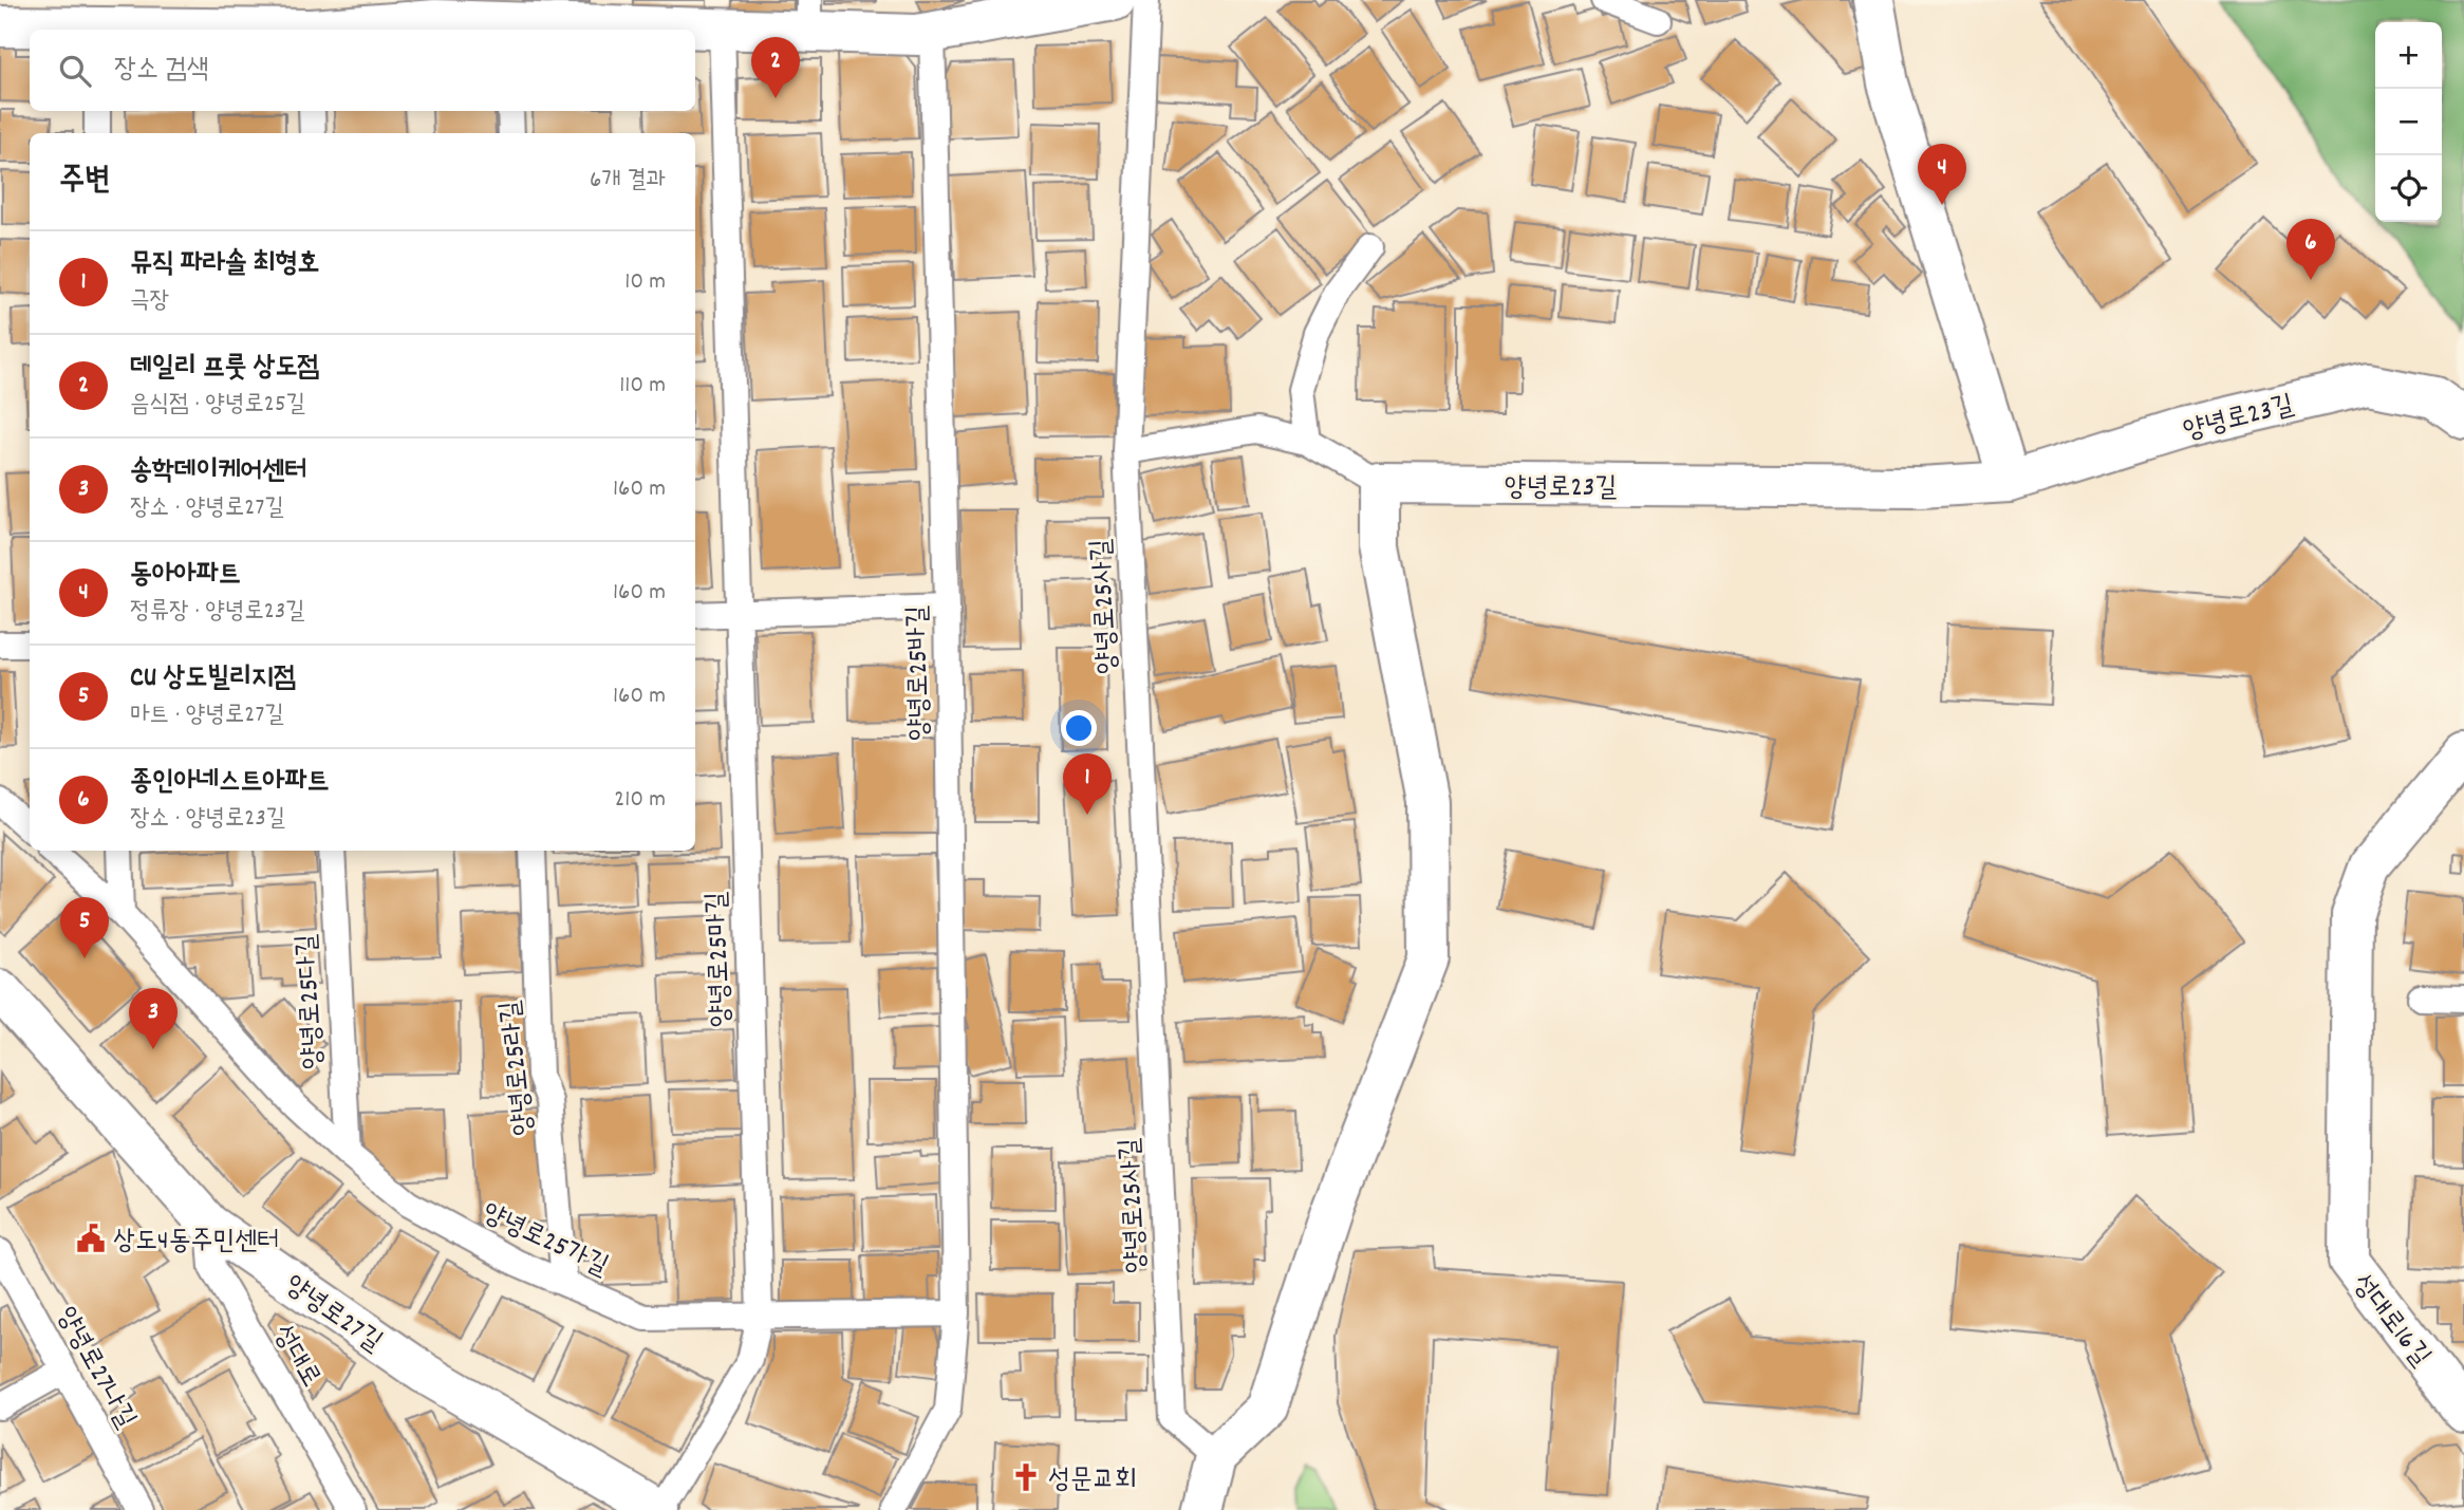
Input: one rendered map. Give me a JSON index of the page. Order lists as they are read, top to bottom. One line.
{"streets":{"street":["양녕로23길","양녕로27길","성대로16길"],"lane":["양녕로25사길","양녕로25바길","양녕로25마길","양녕로25다길","양녕로25라길","양녕로25가길","성대로","양녕로27나길"]},"crossings":[["양녕로23길","양녕로25사길"],["양녕로25바길","양녕로25가길"],["양녕로25마길","양녕로25가길"],["양녕로25마길","양녕로27길"],["양녕로25다길","양녕로25가길"],["양녕로25라길","양녕로25가길"],["양녕로27길","성대로"]],"places":{"public building":["상도4동주민센터"],"church":["성문교회"]},"page":{"map_buttons":["+","−"],"search":"장소 검색","pins":["2","4","6","1","5","3"],"heading":["주변","6개 결과"],"list":[{"mark":"1","name":"뮤직 파라솔 최형호","note":"극장","value":"10 m"},{"mark":"2","name":"데일리 프룻 상도점","note":"음식점 · 양녕로25길","value":"110 m"},{"mark":"3","name":"송학데이케어센터","note":"장소 · 양녕로27길","value":"160 m"},{"mark":"4","name":"동아아파트","note":"정류장 · 양녕로23길","value":"160 m"},{"mark":"5","name":"CU 상도빌리지점","note":"마트 · 양녕로27길","value":"160 m"},{"mark":"6","name":"종인아네스트아파트","note":"장소 · 양녕로23길","value":"210 m"}]}}
